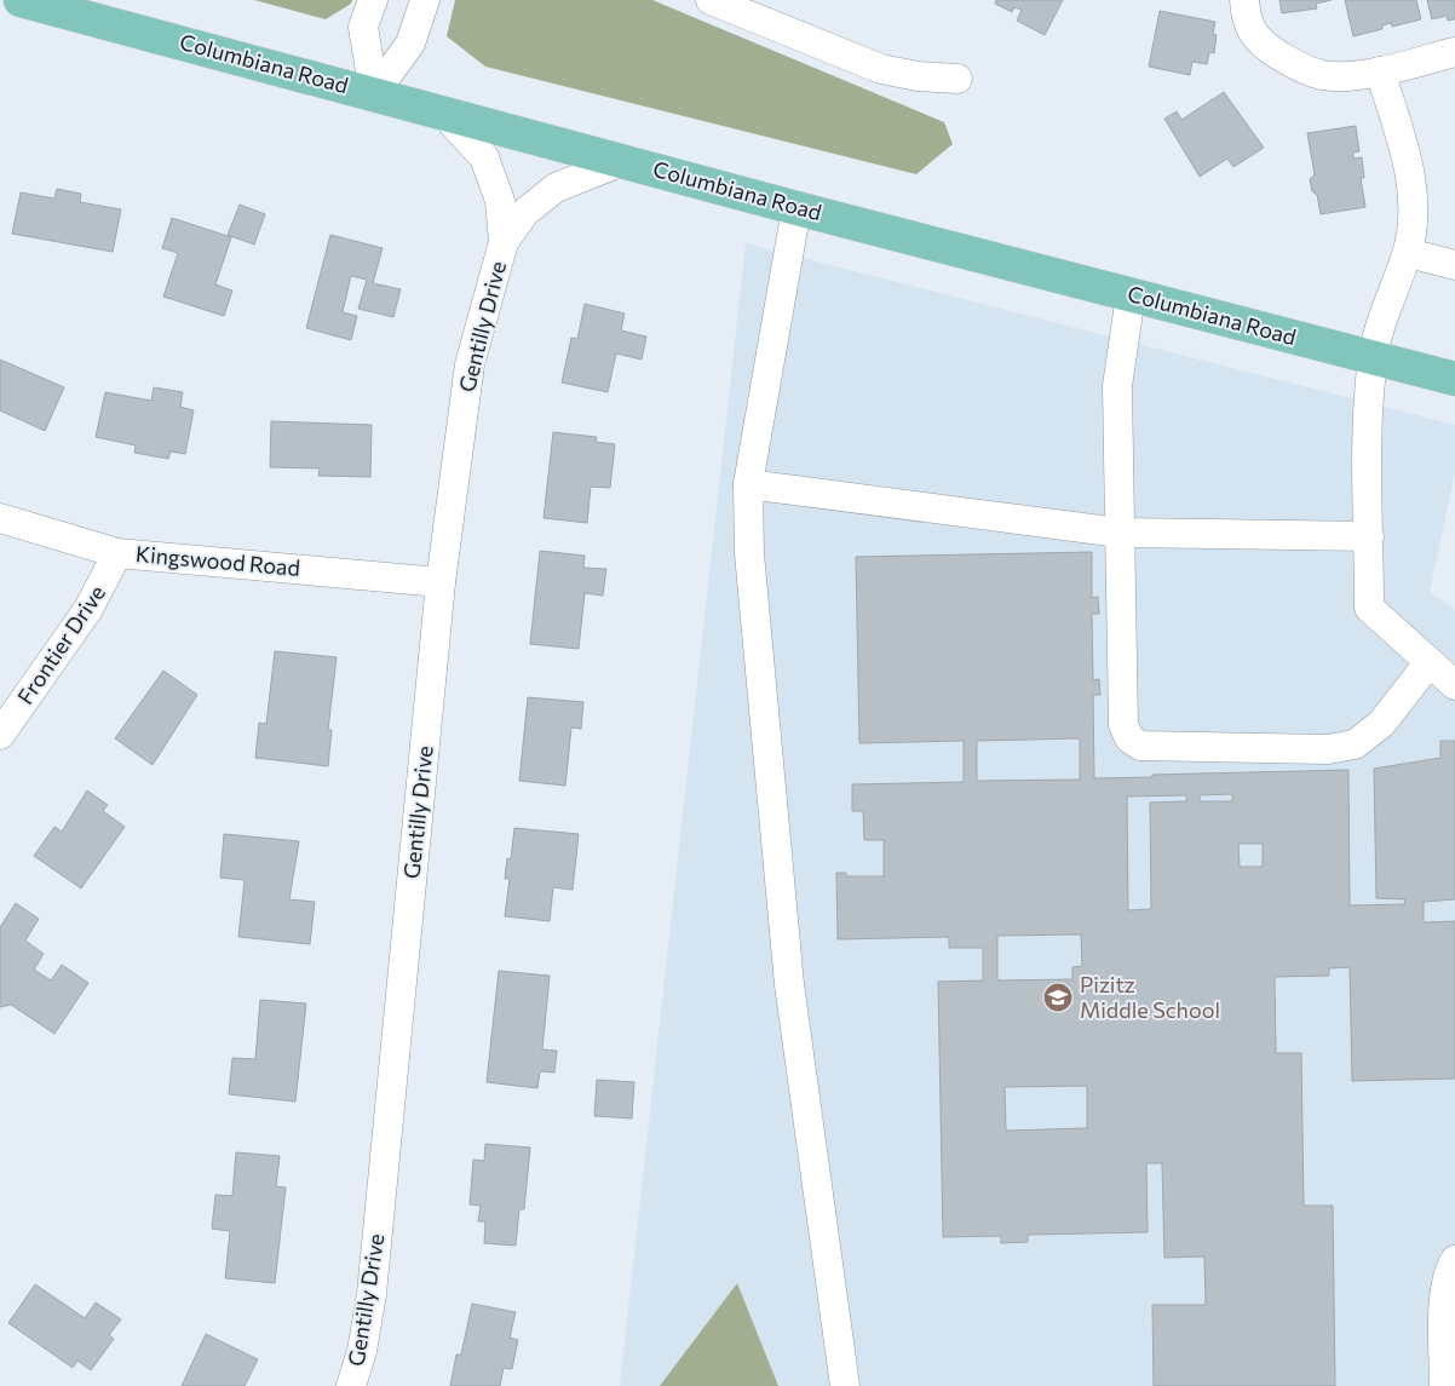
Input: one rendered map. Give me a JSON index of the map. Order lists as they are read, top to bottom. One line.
{"streets":{"main road":["Columbiana Road"],"street":["Gentilly Drive","Kingswood Road","Frontier Drive"]},"crossings":[["Columbiana Road","Gentilly Drive"],["Gentilly Drive","Kingswood Road"],["Kingswood Road","Frontier Drive"]],"places":{"school or university":["Pizitz Middle School"]}}
